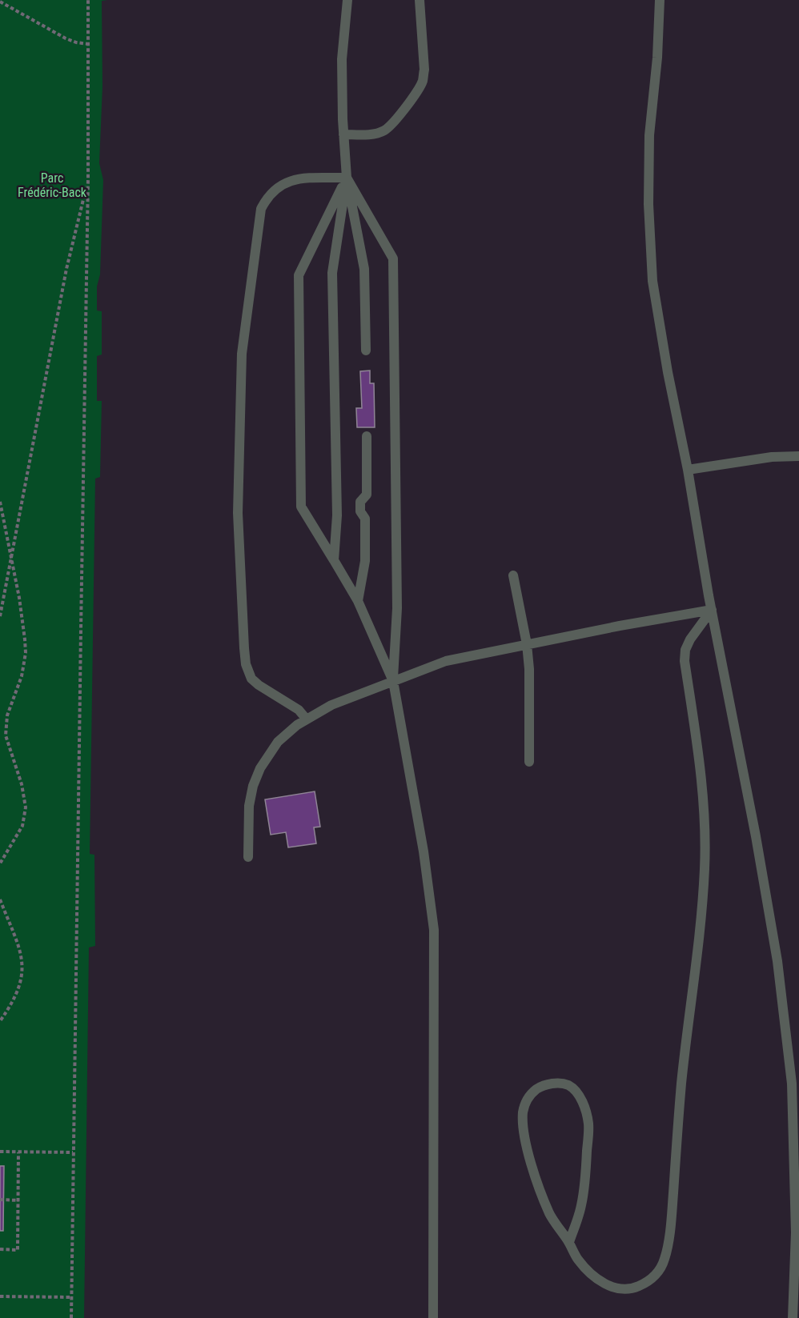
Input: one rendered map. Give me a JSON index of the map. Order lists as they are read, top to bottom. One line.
{"parks":["Parc Frédéric-Back"]}
